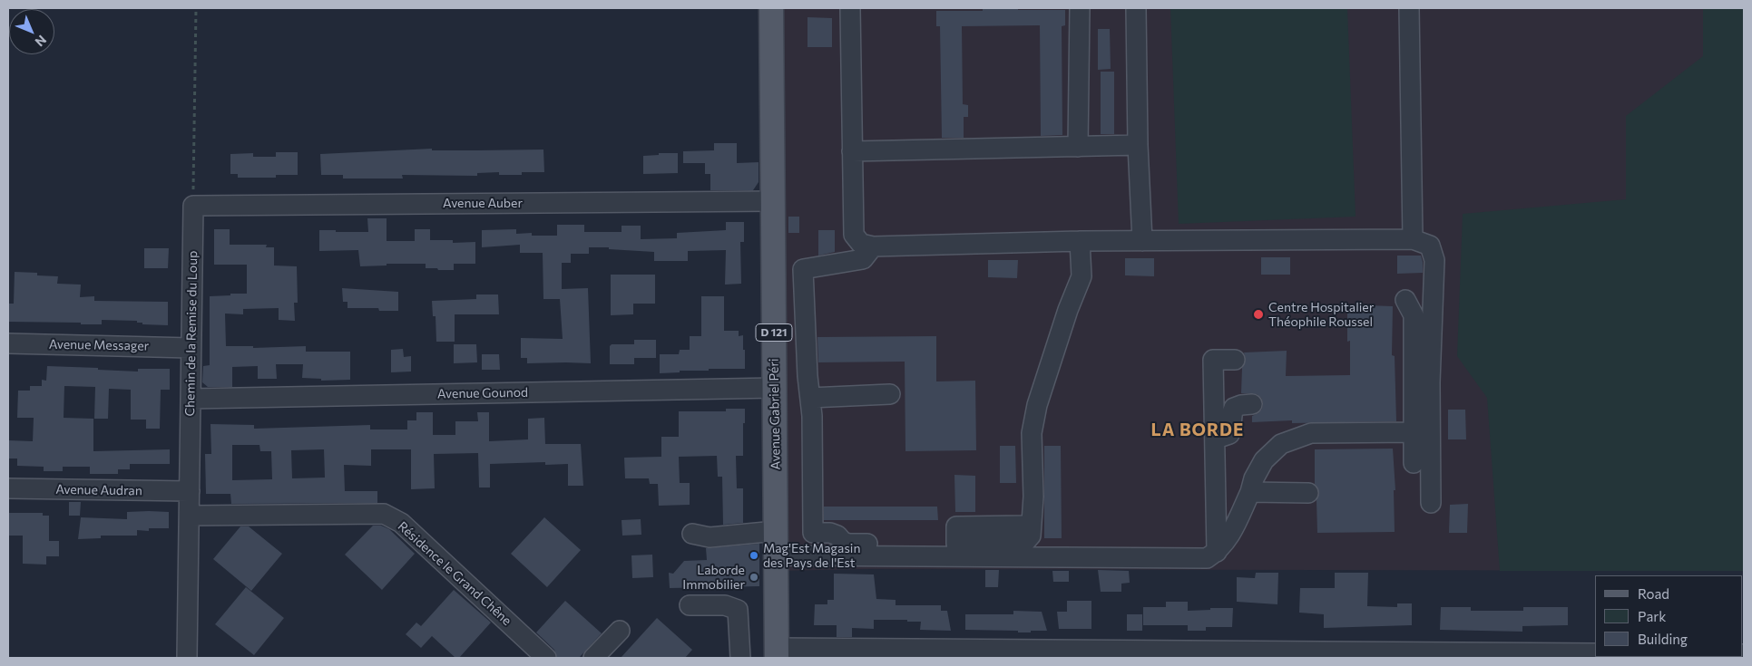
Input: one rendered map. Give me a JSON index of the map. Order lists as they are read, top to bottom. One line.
{"streets":{"main road":["D 121","Avenue Gabriel Péri"],"street":["Avenue Auber","Chemin de la Remise du Loup","Avenue Messager","Avenue Gounod","Avenue Audran","Résidence le Grand Chêne"]},"crossings":[["Avenue Auber","Chemin de la Remise du Loup"],["Avenue Auber","Avenue Gabriel Péri"],["Chemin de la Remise du Loup","Avenue Messager"],["Chemin de la Remise du Loup","Avenue Gounod"],["Chemin de la Remise du Loup","Avenue Audran"],["Chemin de la Remise du Loup","Résidence le Grand Chêne"],["Avenue Gounod","Avenue Gabriel Péri"]],"districts":["LA BORDE"],"places":["Centre Hospitalier Théophile Roussel","Mag'Est Magasin des Pays de l'Est","Laborde Immobilier"],"legend":["Road","Park","Building"],"north":"bottom right"}
